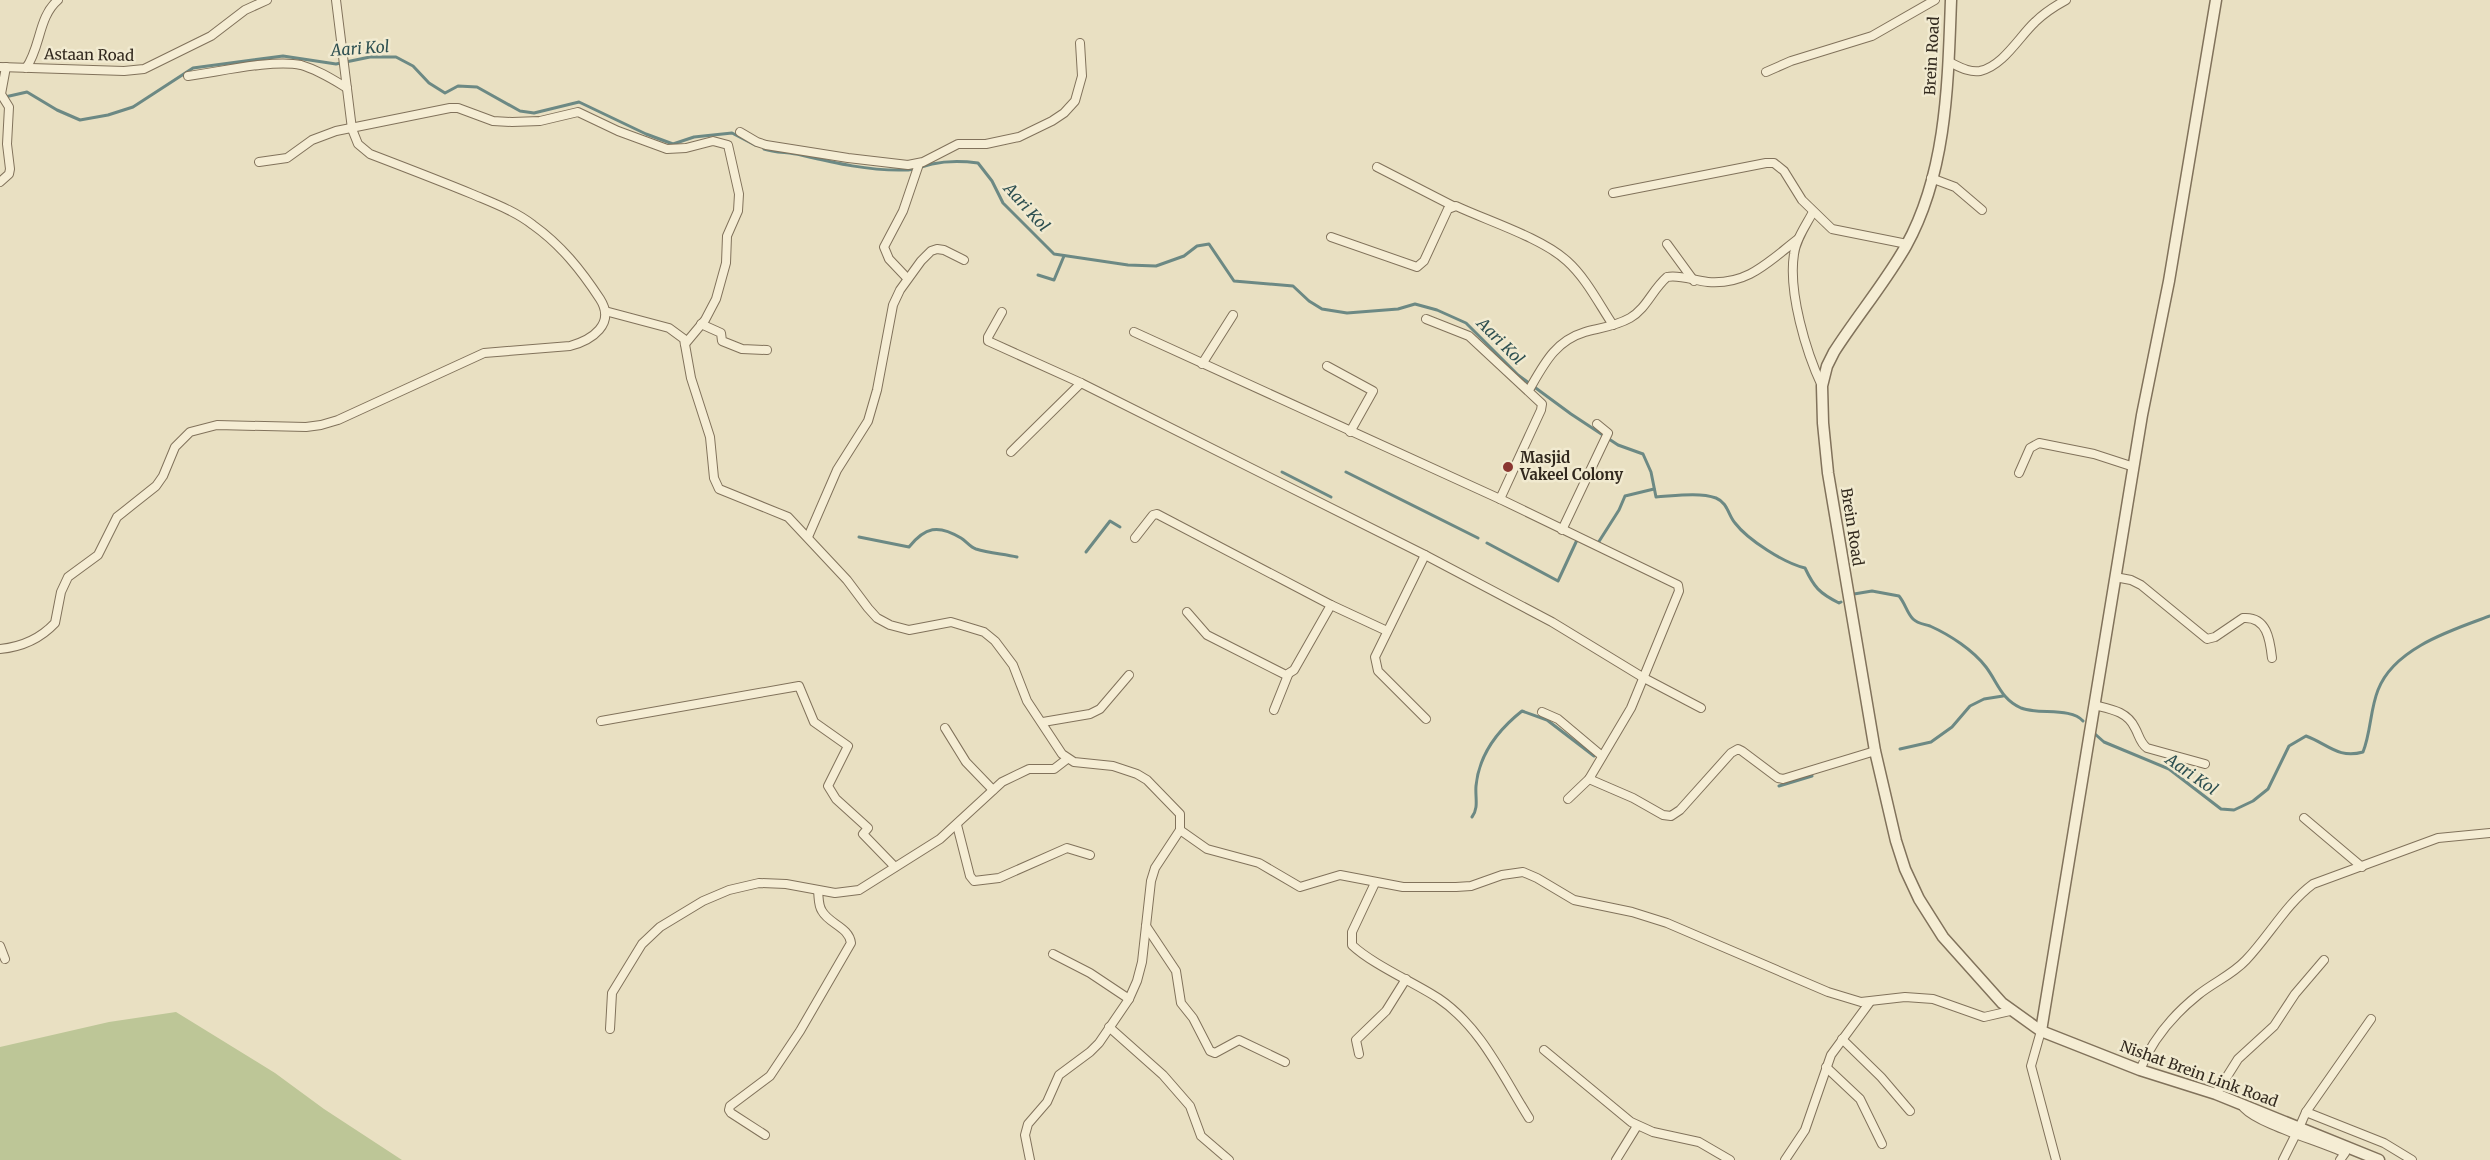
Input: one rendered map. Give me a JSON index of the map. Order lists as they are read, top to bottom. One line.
{"streets":{"street":["Astaan Road","Brein Road","Nishat Brein Link Road"]},"crossings":[["Brein Road","Nishat Brein Link Road"]],"water":["Aari Kol"],"places":["Masjid Vakeel Colony"]}
